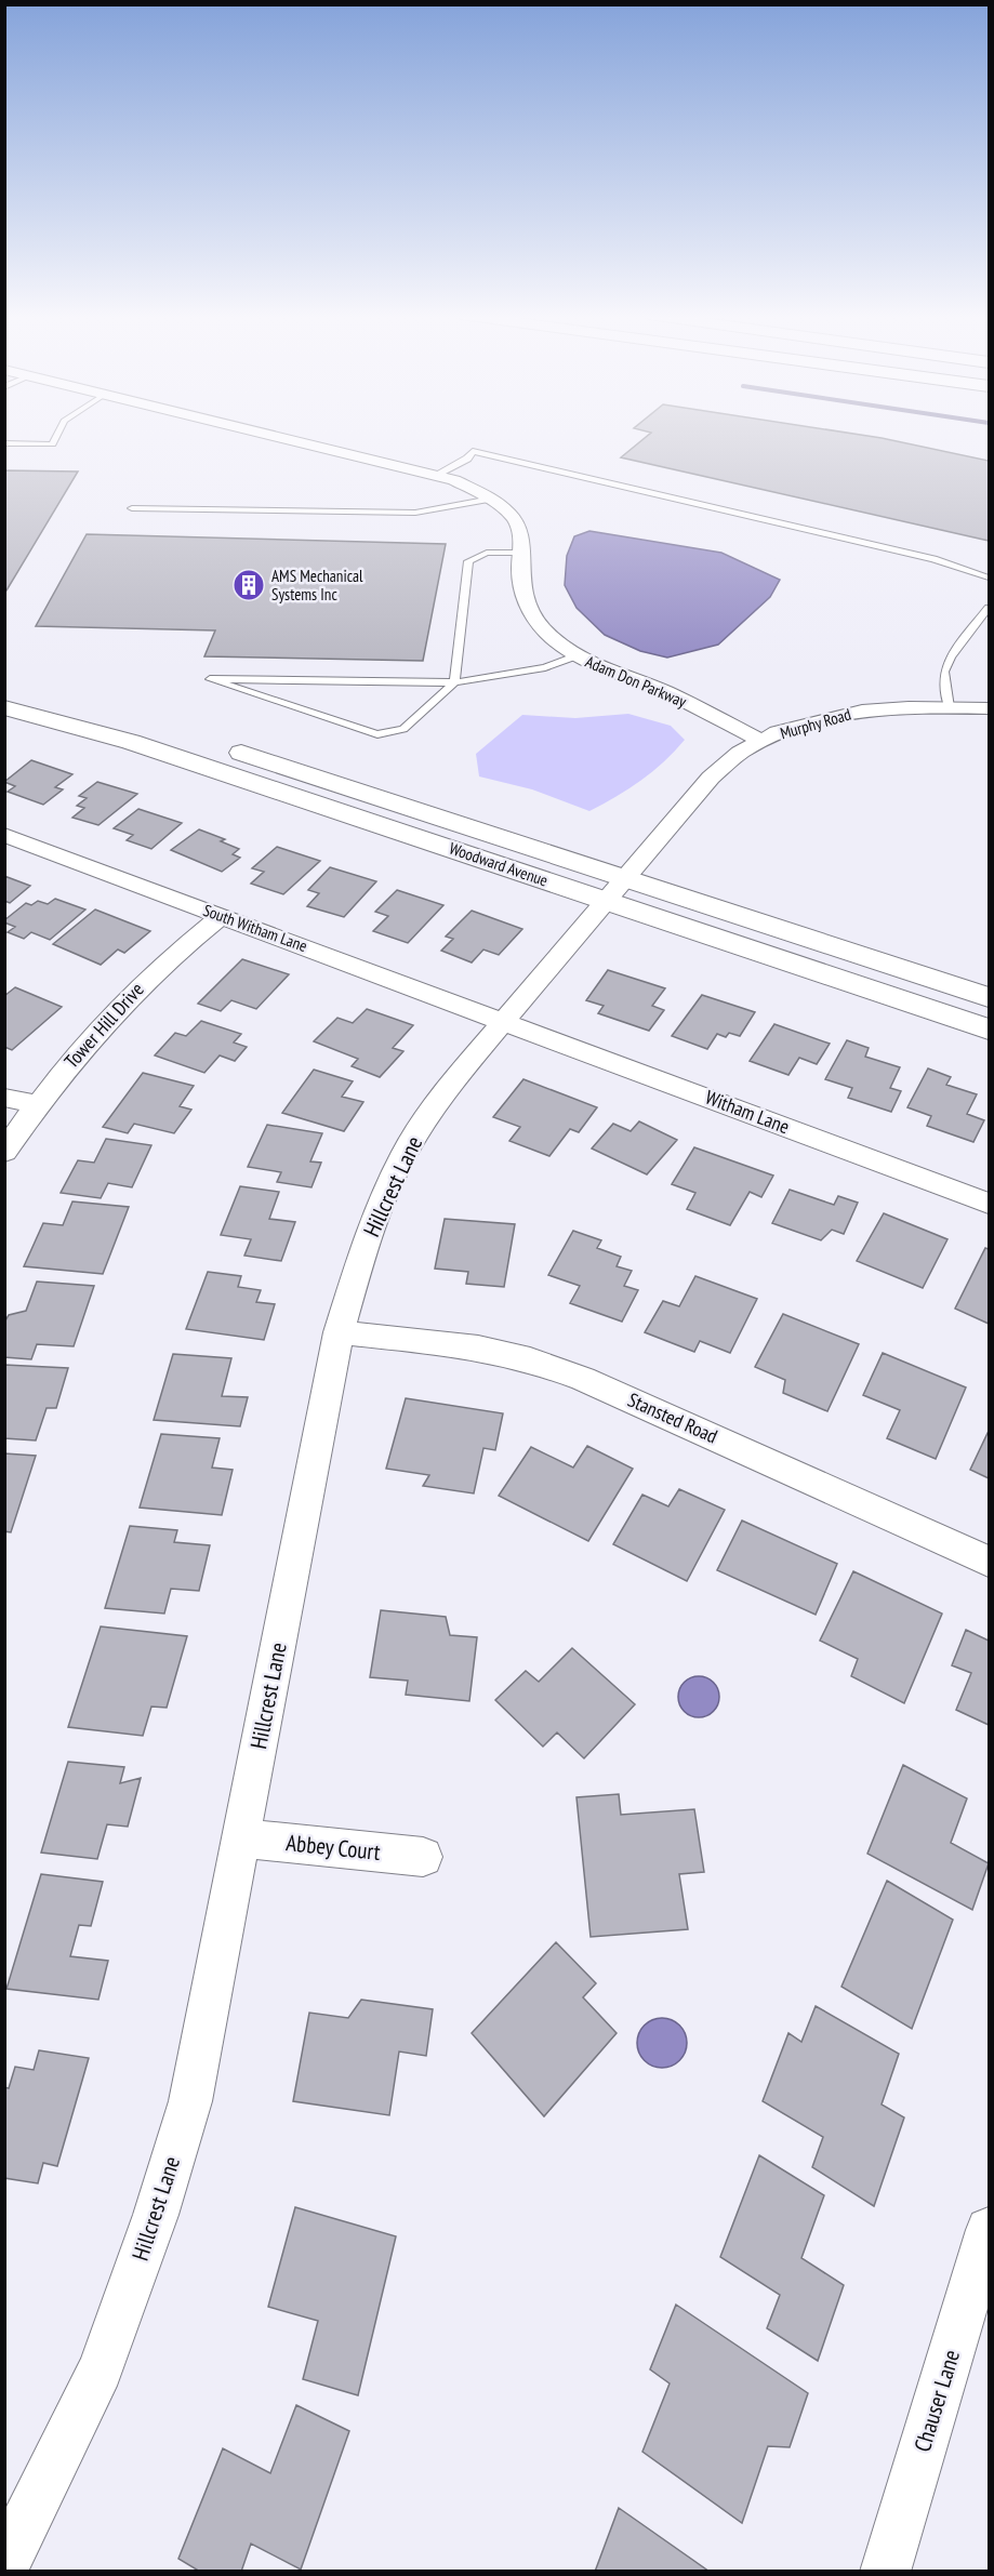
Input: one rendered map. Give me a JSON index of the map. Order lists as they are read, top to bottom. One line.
{"streets":{"main road":["Woodward Avenue"],"street":["Adam Don Parkway","Murphy Road","South Witham Lane","Tower Hill Drive","Witham Lane","Hillcrest Lane","Stansted Road","Abbey Court","Chauser Lane"]},"crossings":[["Adam Don Parkway","Murphy Road"],["Murphy Road","Woodward Avenue"],["Murphy Road","Hillcrest Lane"],["Woodward Avenue","Hillcrest Lane"],["South Witham Lane","Tower Hill Drive"],["South Witham Lane","Witham Lane"],["South Witham Lane","Hillcrest Lane"],["Witham Lane","Hillcrest Lane"],["Hillcrest Lane","Stansted Road"],["Hillcrest Lane","Abbey Court"]],"places":{"building":["AMS Mechanical Systems Inc"]}}
